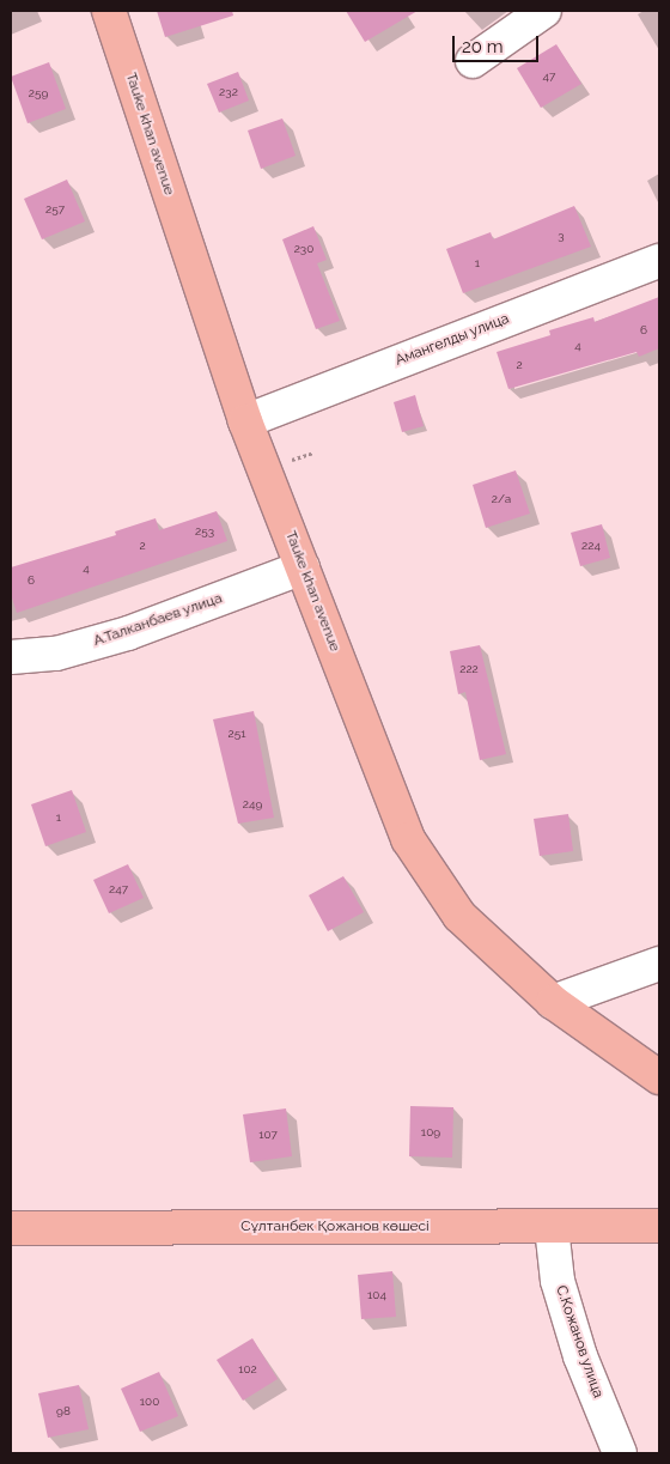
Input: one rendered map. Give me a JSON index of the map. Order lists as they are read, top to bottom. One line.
{"streets":{"main road":["Tauke khan avenue","Сұлтанбек Қожанов көшесі"],"street":["Амангелды улица","А.Талканбаев улица","С.Кожанов улица"]},"crossings":[["Tauke khan avenue","Амангелды улица"],["Tauke khan avenue","А.Талканбаев улица"],["Сұлтанбек Қожанов көшесі","С.Кожанов улица"]],"house_numbers":["47","232","259","257","3","230","1","6","4","2","2/а","253","2","224","4","6","222","251","249","1","247","109","107","104","102","100","98"],"scale_bar":"20 m"}
